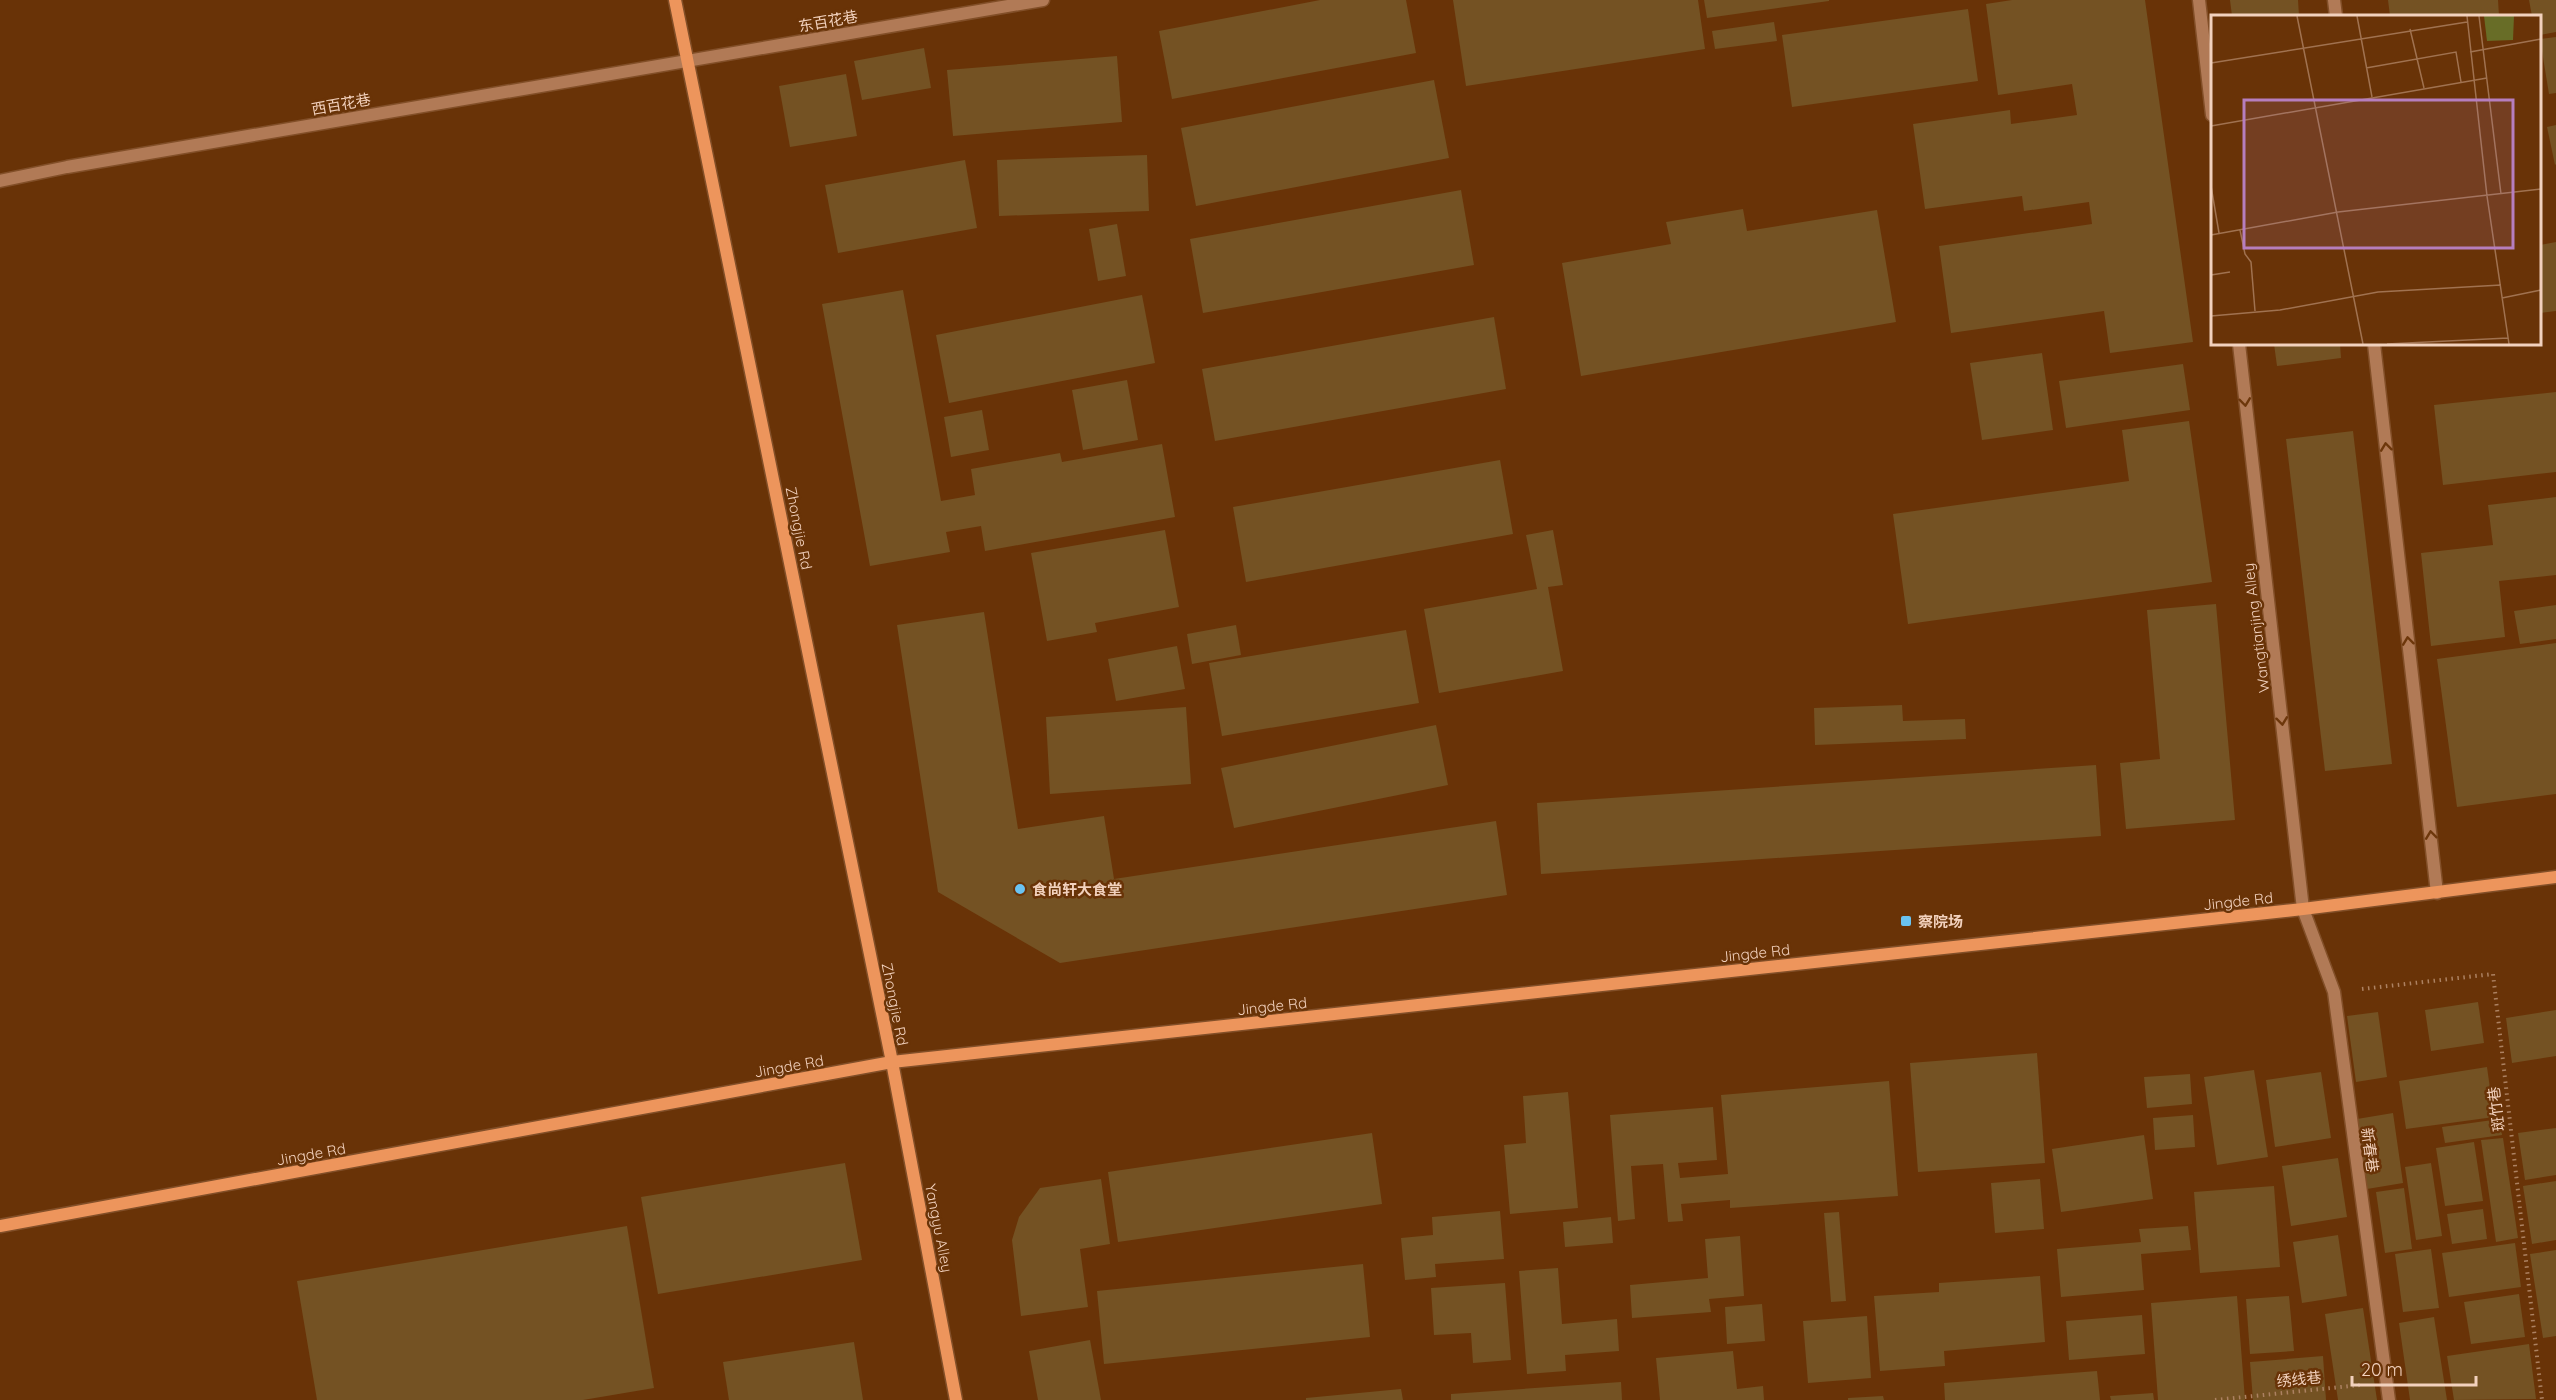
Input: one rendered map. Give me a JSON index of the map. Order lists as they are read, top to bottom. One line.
{"streets":{"main road":["Zhongjie Rd","Jingde Rd","Yangyu Alley"],"street":["东百花巷","西百花巷","Wangtianjing Alley","新春巷"],"path":["斑竹巷","绣线巷"]},"crossings":[["东百花巷","西百花巷"],["东百花巷","Zhongjie Rd"],["西百花巷","Zhongjie Rd"],["Zhongjie Rd","Jingde Rd"],["Zhongjie Rd","Yangyu Alley"],["Wangtianjing Alley","Jingde Rd"],["Wangtianjing Alley","新春巷"],["Jingde Rd","新春巷"],["Jingde Rd","Yangyu Alley"],["斑竹巷","新春巷"],["新春巷","绣线巷"]],"one_way":["Wangtianjing Alley"],"places":{"other":["食尚轩大食堂"],"transit":["察院场"]},"scale_bar":"20 m"}
